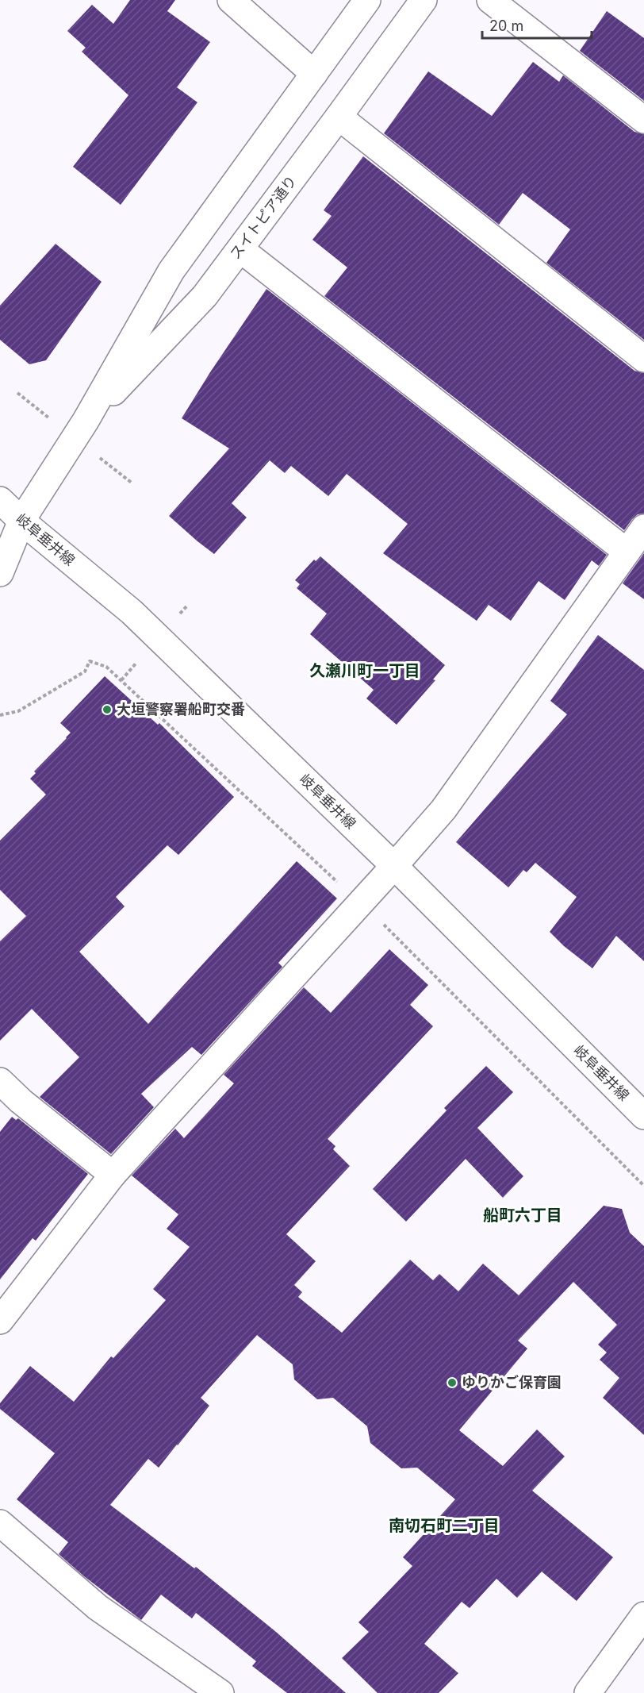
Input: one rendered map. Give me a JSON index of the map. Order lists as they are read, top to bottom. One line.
{"streets":{"street":["スイトピア通り","岐阜垂井線"]},"crossings":[["スイトピア通り","岐阜垂井線"]],"districts":["久瀬川町一丁目","船町六丁目","南切石町二丁目"],"places":["大垣警察署船町交番","ゆりかご保育園"],"scale_bar":"20 m"}
